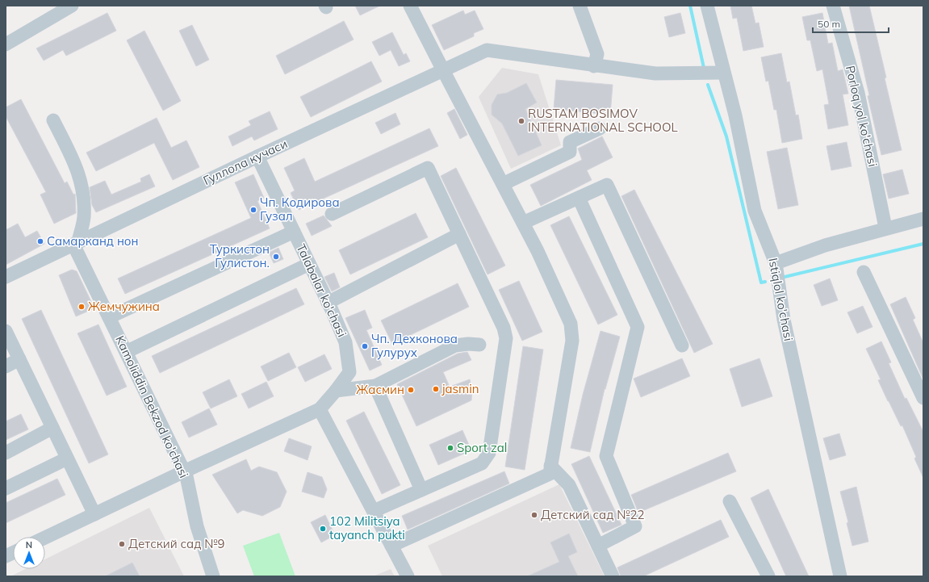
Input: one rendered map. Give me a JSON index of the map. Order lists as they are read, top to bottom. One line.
{"streets":{"street":["Porloq yol ko'chasi","Гуллола кучаси","Talabalar ko'chasi","Istiqlol ko'chasi","Kamoliddin Bekzod ko'chasi"]},"crossings":[["Гуллола кучаси","Talabalar ko'chasi"],["Гуллола кучаси","Kamoliddin Bekzod ko'chasi"]],"places":["RUSTAM BOSIMOV INTERNATIONAL SCHOOL","Чп. Кодирова Гузал","Самарканд нон","Туркистон Гулистон.","Жемчужина","Чп. Дехконова Гулурух","jasmin","Жасмин","Sport zal","Детский сад №22","102 Militsiya tayanch pukti","Детский сад №9"],"scale_bar":"50 m","north":"top"}
